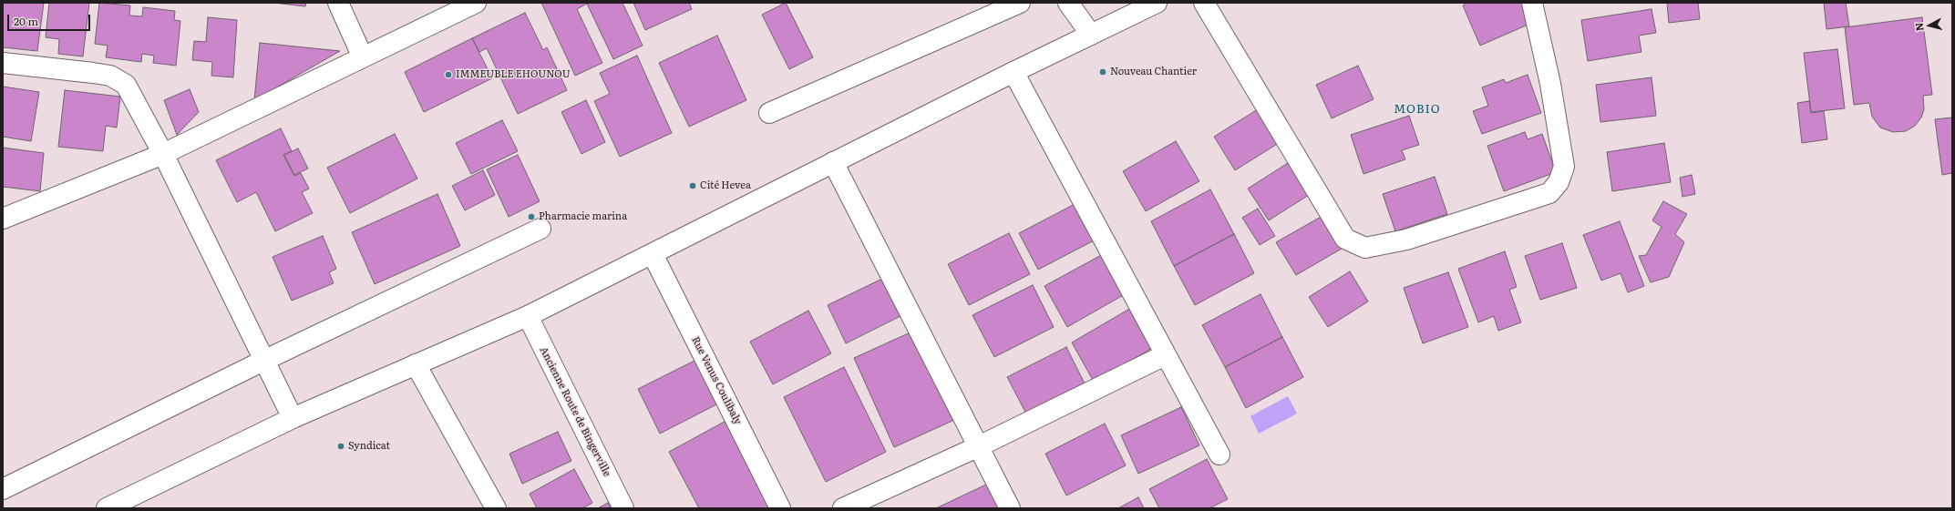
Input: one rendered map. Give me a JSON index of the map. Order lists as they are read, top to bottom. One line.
{"streets":{"street":["Rue Venus Coulibaly","Ancienne Route de Bingerville"]},"districts":["MOBIO"],"places":["Nouveau Chantier","IMMEUBLE EHOUNOU","Cité Hevea","Pharmacie marina","Syndicat"],"scale_bar":"20 m","north":"left"}
